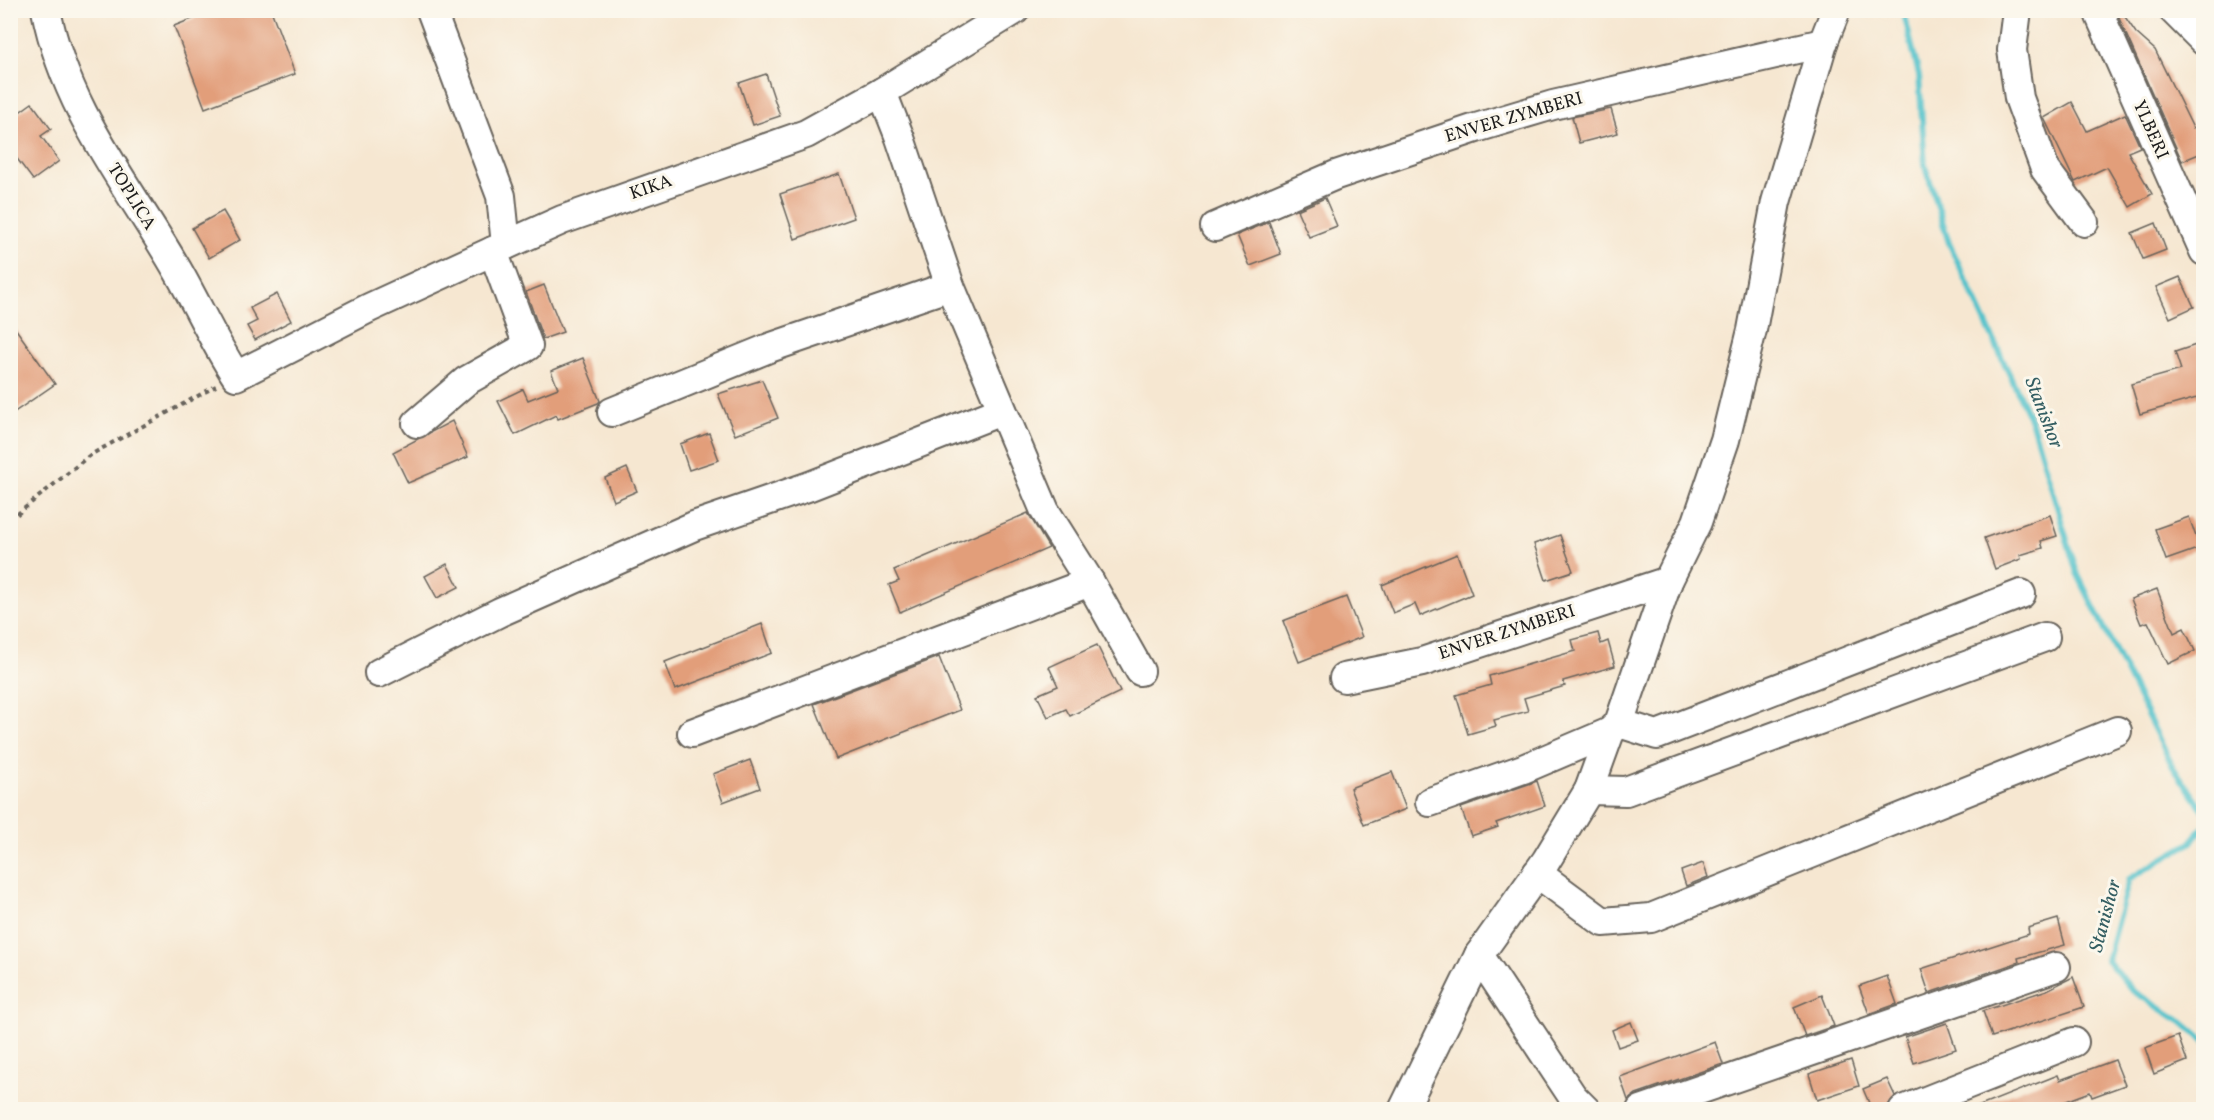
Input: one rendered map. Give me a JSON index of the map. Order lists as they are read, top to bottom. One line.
{"streets":{"street":["ENVER ZYMBERI","YLBERI","KIKA","TOPLICA"]},"crossings":[["KIKA","TOPLICA"]],"water":["Stanishor"]}
